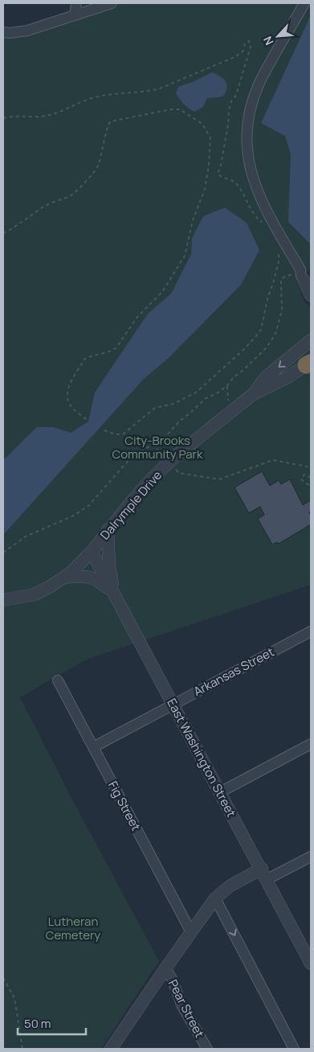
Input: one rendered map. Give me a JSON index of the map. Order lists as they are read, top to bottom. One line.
{"streets":{"street":["Dalrymple Drive","Arkansas Street","East Washington Street","Fig Street","Pear Street"]},"crossings":[["Dalrymple Drive","East Washington Street"],["Arkansas Street","East Washington Street"],["Arkansas Street","Fig Street"]],"parks":["City-Brooks Community Park","Lutheran Cemetery"],"scale_bar":"50 m","north":"bottom left"}
